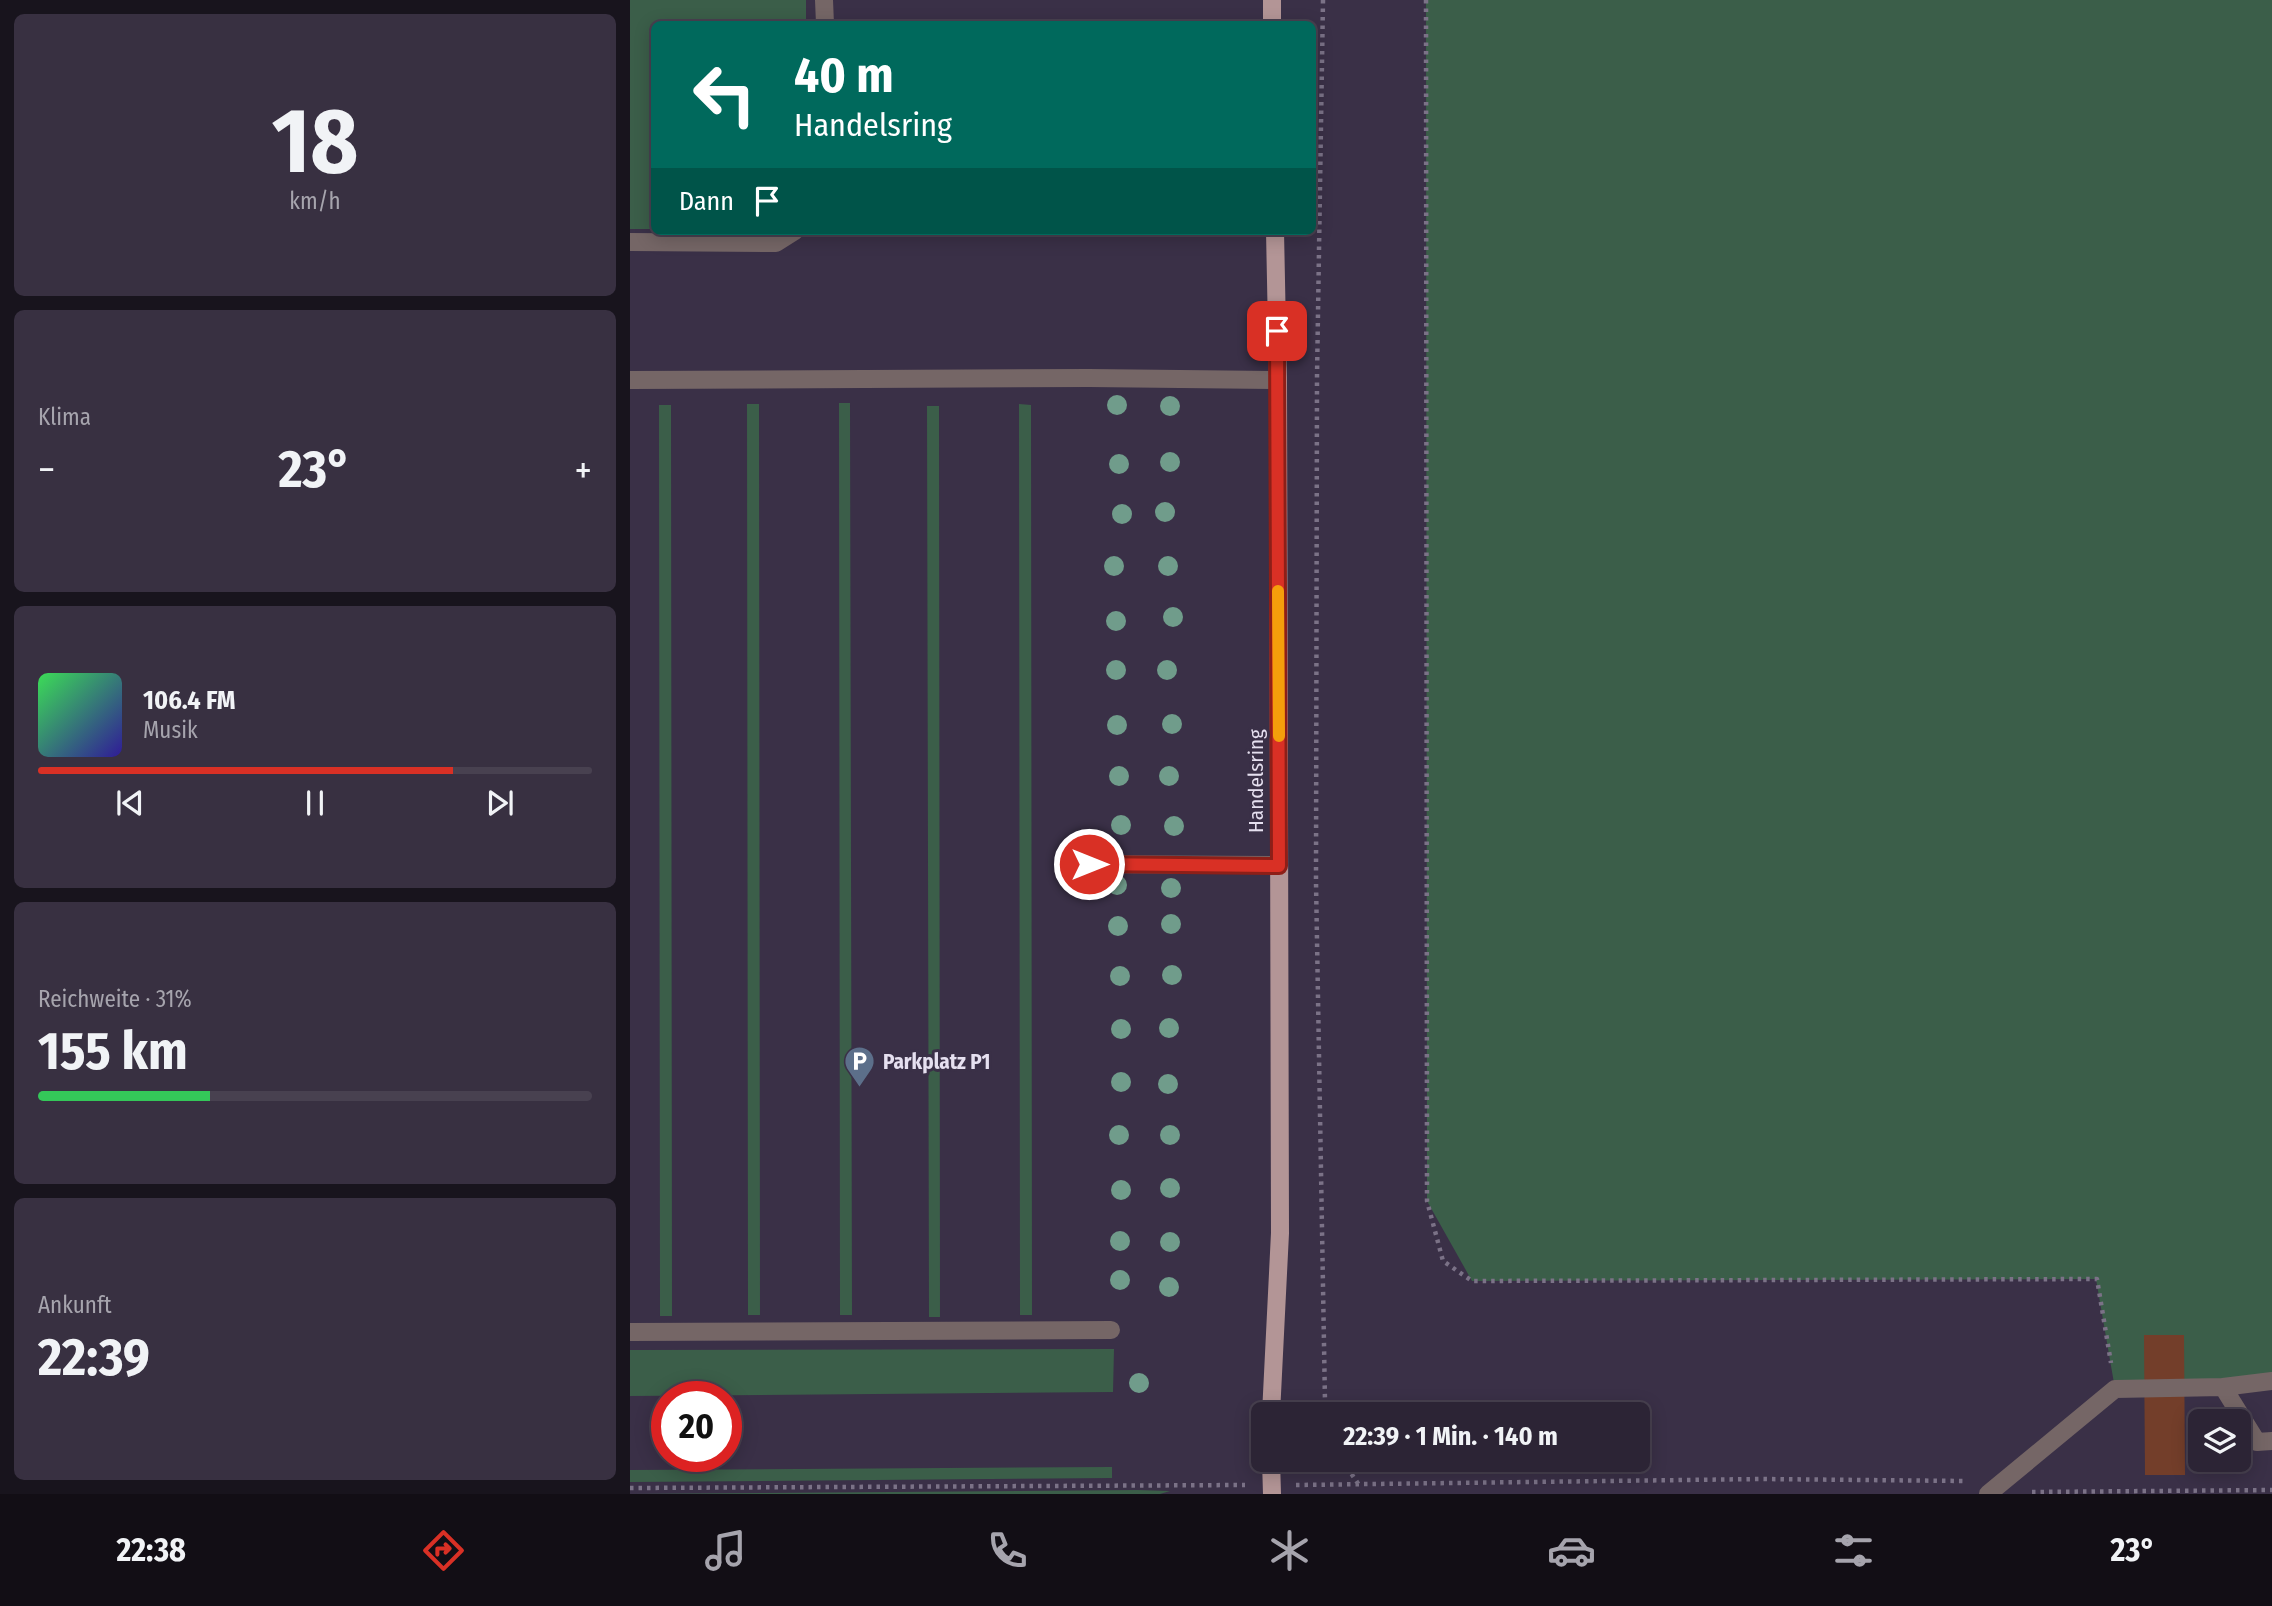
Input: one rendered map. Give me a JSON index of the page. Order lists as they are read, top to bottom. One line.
{"streets":{"main road":["Handelsring"]},"places":{"parking":["Parkplatz P1"]},"page":{"tile":[["18","km/h"],"Klima",["Reichweite · 31%","155 km"],["Ankunft","22:39"]],"turn":["40 m","Handelsring"],"then":"Dann","heat":["−","23°","+"],"song":["106.4 FM","Musik"],"limit":"20","trip":"22:39 · 1 Min. · 140 m","tabs":["22:38","23°"]}}
